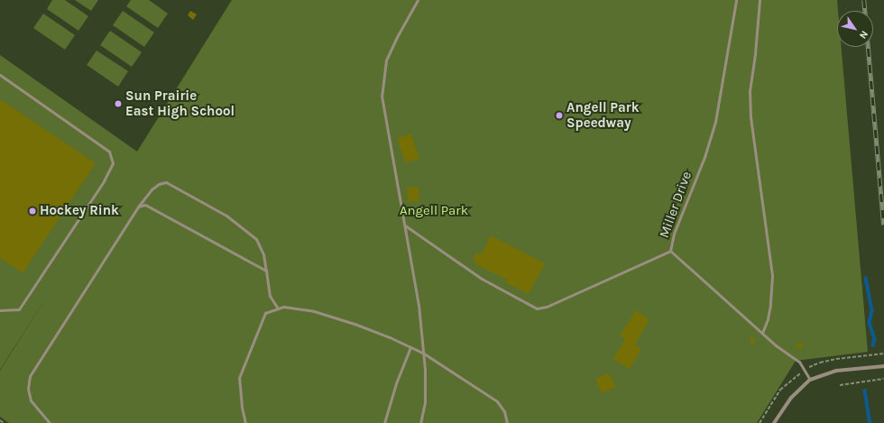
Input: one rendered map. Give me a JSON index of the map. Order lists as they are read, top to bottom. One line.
{"streets":{"lane":["Miller Drive"]},"parks":["Angell Park"],"places":["Sun Prairie East High School","Angell Park Speedway","Hockey Rink"],"north":"bottom right"}
